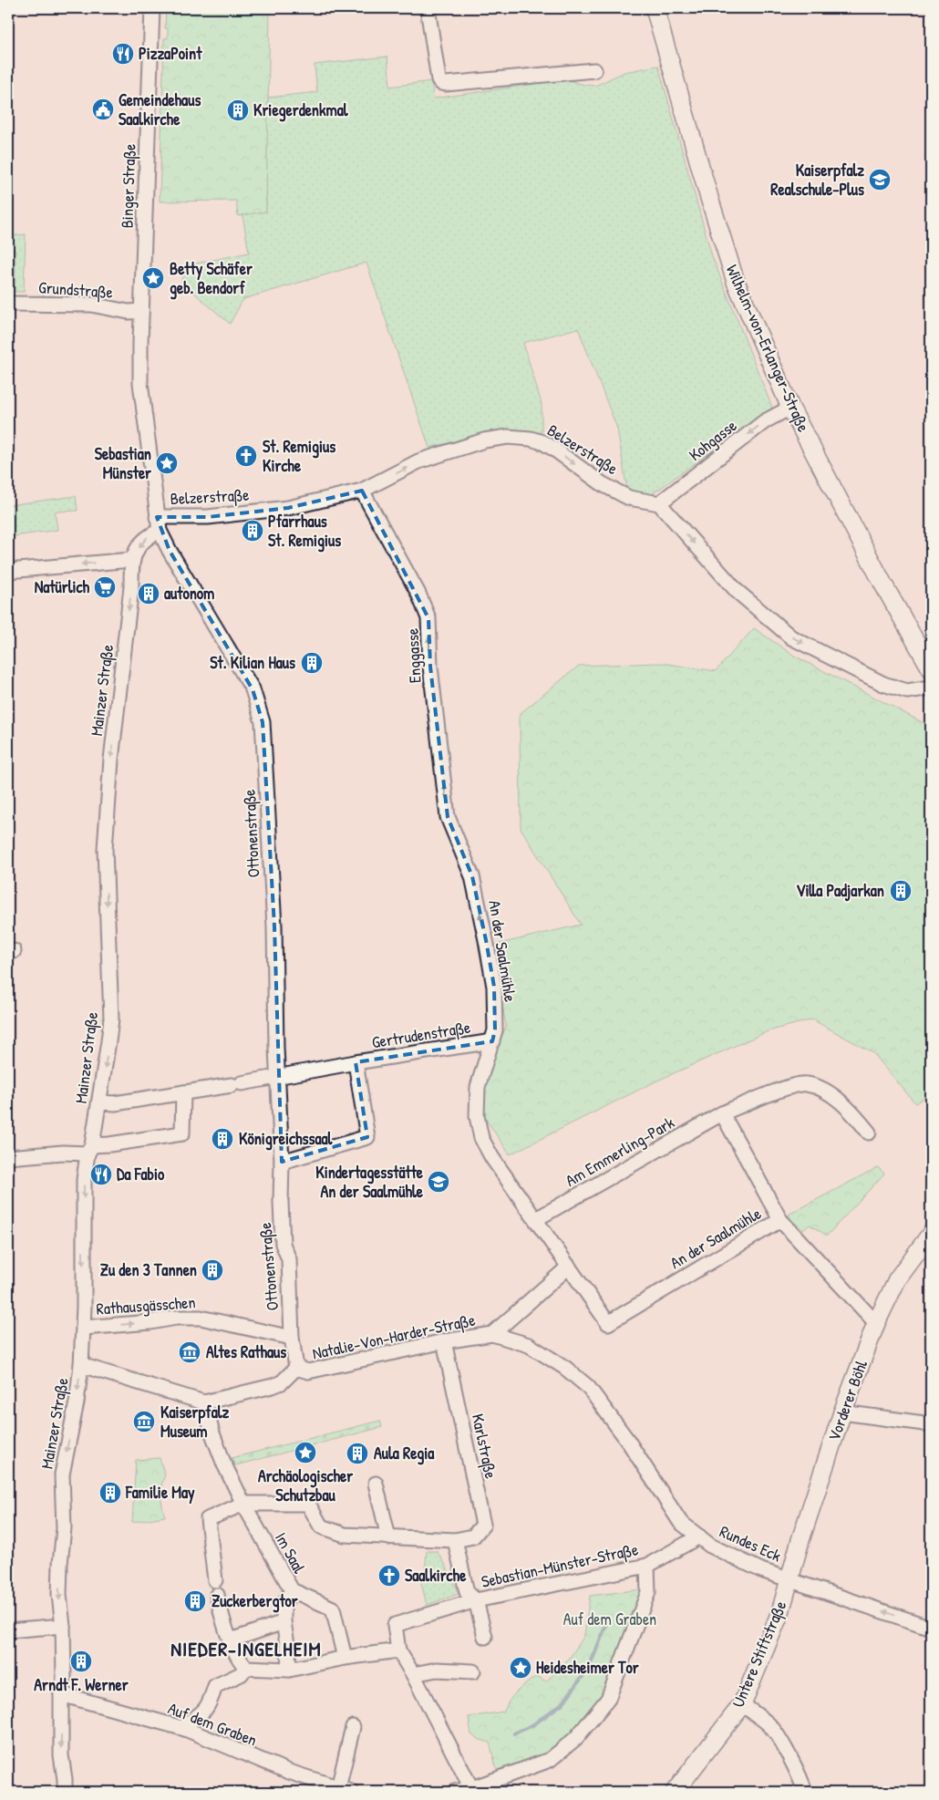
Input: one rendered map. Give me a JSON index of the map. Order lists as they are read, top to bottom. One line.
{"streets":{"main road":["Wilhelm-von-Erlanger-Straße","Vorderer Böhl","Untere Stiftstraße"],"street":["Binger Straße","Grundstraße","Kohgasse","Belzerstraße","Enggasse","Mainzer Straße","Ottonenstraße","An der Saalmühle","Gertrudenstraße","Am Emmerling-Park","Rathausgässchen","Natalie-Von-Harder-Straße","Karlstraße","Rundes Eck","Im Saal","Sebastian-Münster-Straße","Auf dem Graben"]},"crossings":[["Binger Straße","Grundstraße"],["Wilhelm-von-Erlanger-Straße","Kohgasse"],["Kohgasse","Belzerstraße"],["Belzerstraße","Enggasse"],["Enggasse","An der Saalmühle"],["Mainzer Straße","Gertrudenstraße"],["Mainzer Straße","Rathausgässchen"],["Mainzer Straße","Auf dem Graben"],["Ottonenstraße","Gertrudenstraße"],["Ottonenstraße","Rathausgässchen"],["Ottonenstraße","Natalie-Von-Harder-Straße"],["An der Saalmühle","Gertrudenstraße"],["An der Saalmühle","Am Emmerling-Park"],["An der Saalmühle","Vorderer Böhl"],["Natalie-Von-Harder-Straße","Karlstraße"],["Natalie-Von-Harder-Straße","Rundes Eck"],["Natalie-Von-Harder-Straße","Im Saal"],["Natalie-Von-Harder-Straße","Sebastian-Münster-Straße"],["Vorderer Böhl","Rundes Eck"],["Vorderer Böhl","Untere Stiftstraße"],["Rundes Eck","Sebastian-Münster-Straße"],["Rundes Eck","Untere Stiftstraße"]],"one_way":["Kohgasse","Belzerstraße","Enggasse","Mainzer Straße","Rundes Eck"],"districts":["NIEDER-INGELHEIM"],"parks":["Auf dem Graben"],"places":{"restaurant":["PizzaPoint","Da Fabio"],"public building":["Gemeindehaus Saalkirche"],"building":["Kriegerdenkmal","Pfarrhaus St. Remigius","autonom","St. Kilian Haus","Villa Padjarkan","Königreichssaal","Zu den 3 Tannen","Aula Regia","Familie May","Zuckerbergtor","Arndt F. Werner"],"school or university":["Kaiserpfalz Realschule-Plus","Kindertagesstätte An der Saalmühle"],"place":["Betty Schäfer geb. Bendorf","Sebastian Münster","Archäologischer Schutzbau","Heidesheimer Tor"],"church":["St. Remigius Kirche","Saalkirche"],"supermarket":["Natürlich"],"museum":["Altes Rathaus","Kaiserpfalz Museum"]}}
